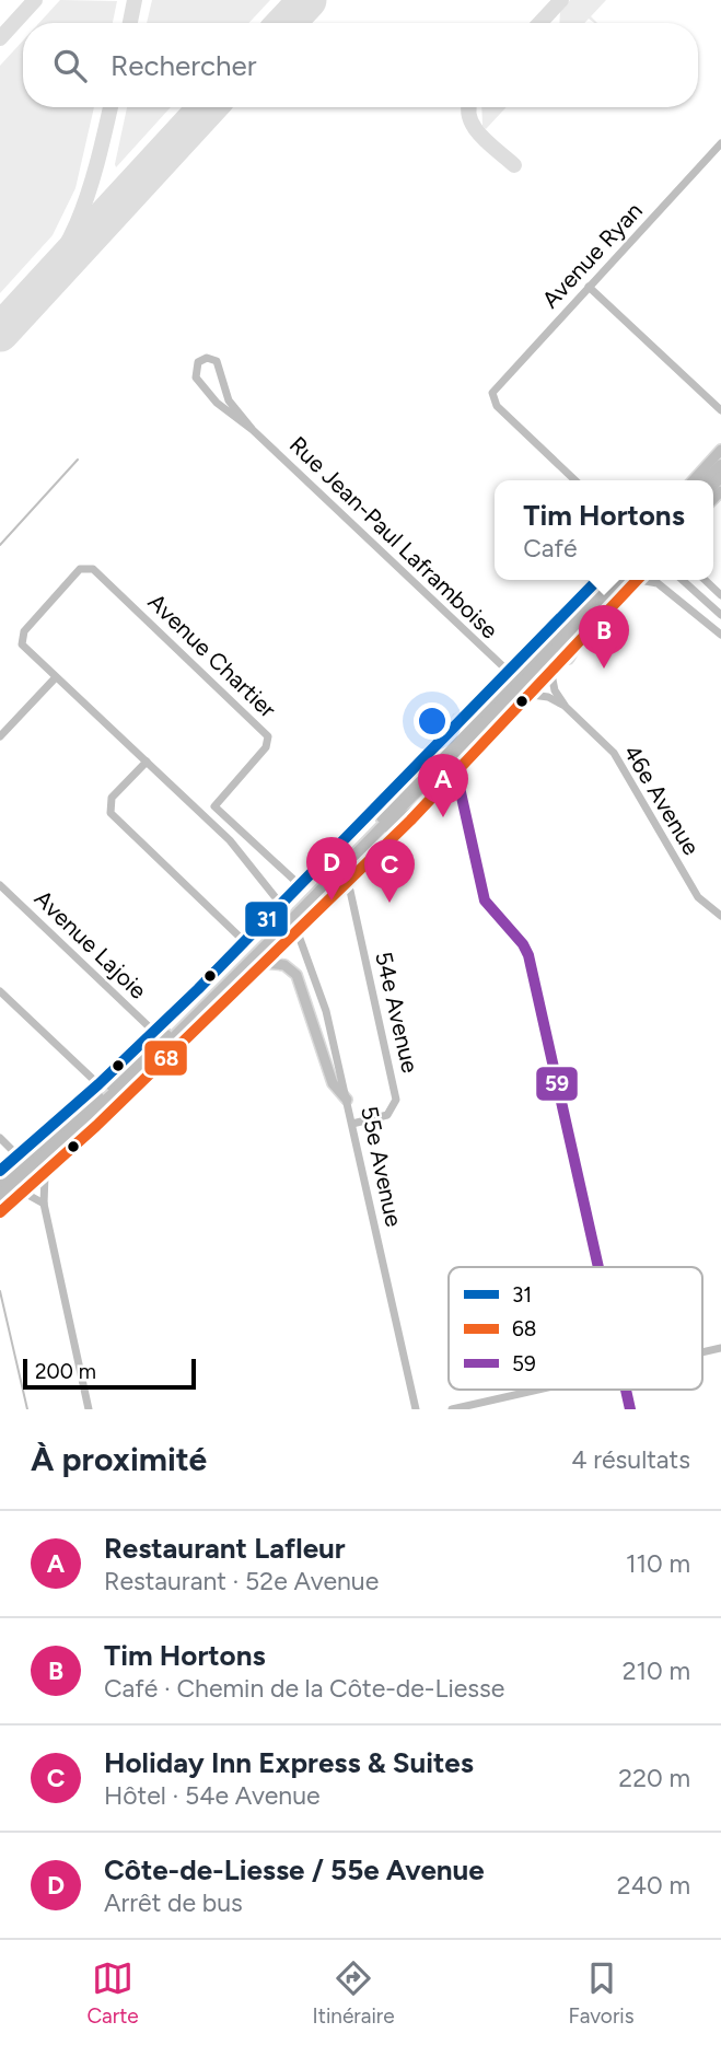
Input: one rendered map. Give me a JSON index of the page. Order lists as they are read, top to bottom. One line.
{"streets":{"street":["Avenue Ryan","Rue Jean-Paul Laframboise","Avenue Chartier","46e Avenue","Avenue Lajoie","54e Avenue","55e Avenue"]},"crossings":[["54e Avenue","55e Avenue"]],"lines":["transit line 31","transit line 68","transit line 59"],"legend":["31","68","59"],"scale_bar":"200 m","page":{"search":"Rechercher","popup":["Tim Hortons","Café"],"pins":["B","A","D","C"],"scale":"200 m","heading":["À proximité","4 résultats"],"list":[{"mark":"A","name":"Restaurant Lafleur","note":"Restaurant · 52e Avenue","value":"110 m"},{"mark":"B","name":"Tim Hortons","note":"Café · Chemin de la Côte-de-Liesse","value":"210 m"},{"mark":"C","name":"Holiday Inn Express & Suites","note":"Hôtel · 54e Avenue","value":"220 m"},{"mark":"D","name":"Côte-de-Liesse / 55e Avenue","note":"Arrêt de bus","value":"240 m"}],"nav":["Carte","Itinéraire","Favoris"]}}
